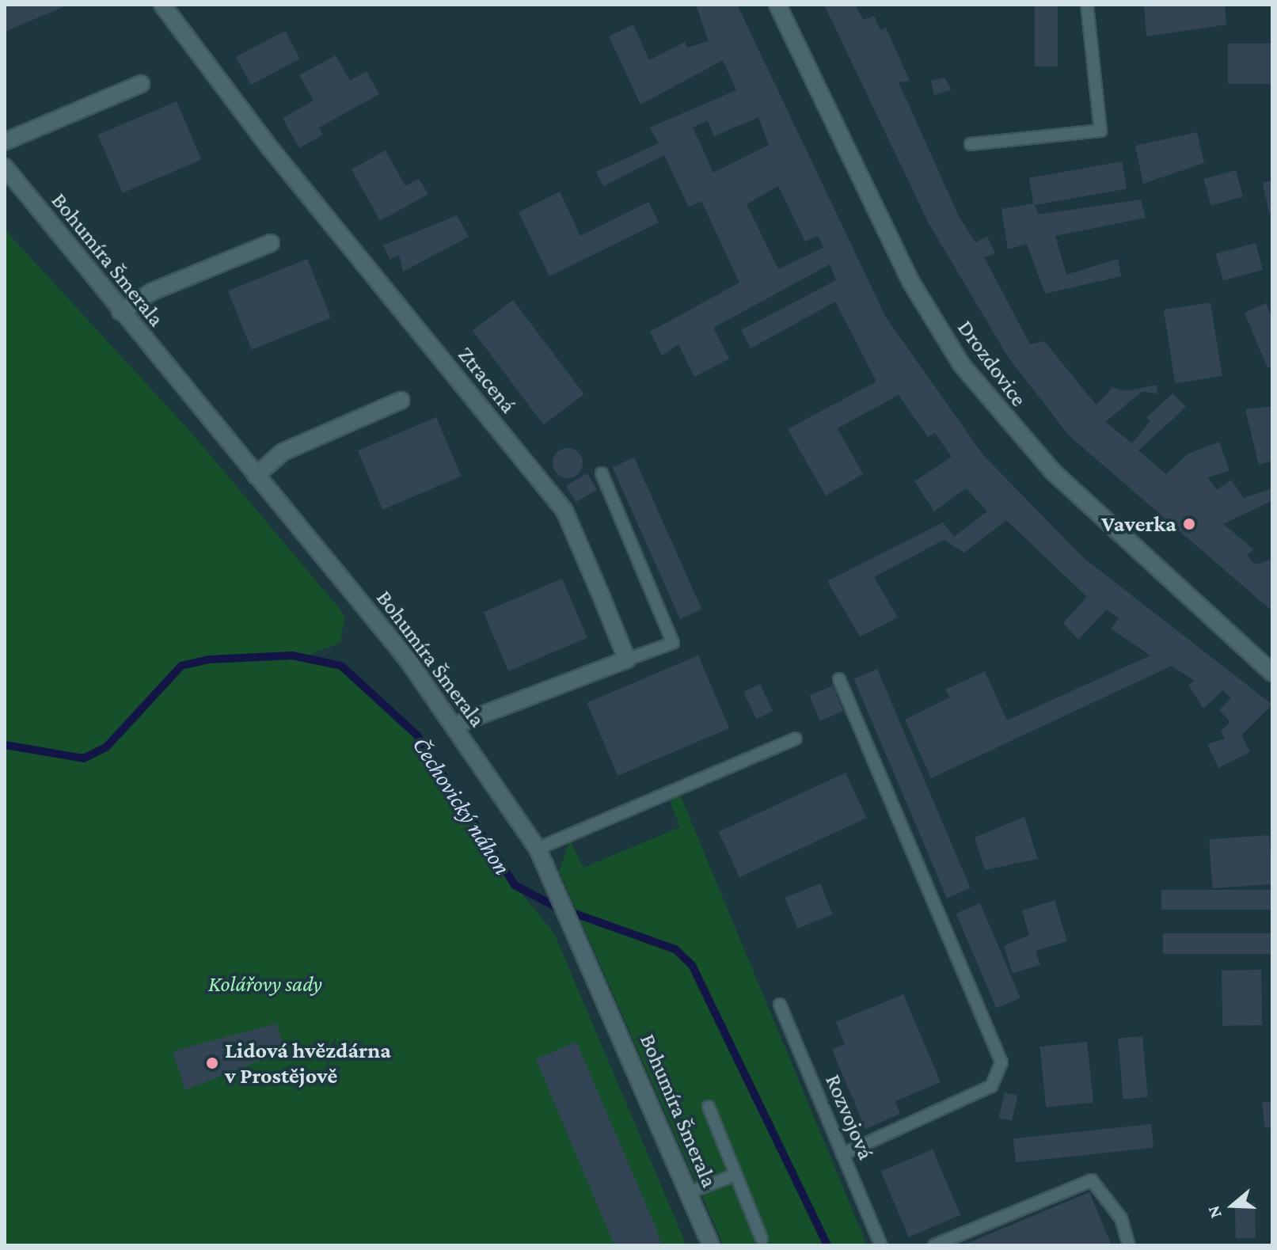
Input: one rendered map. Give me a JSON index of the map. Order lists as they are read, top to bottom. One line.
{"streets":{"street":["Bohumíra Šmerala","Drozdovice","Ztracená"],"lane":["Rozvojová"]},"water":["Čechovický náhon"],"parks":["Kolářovy sady"],"places":["Vaverka","Lidová hvězdárna v Prostějově"],"north":"left"}
